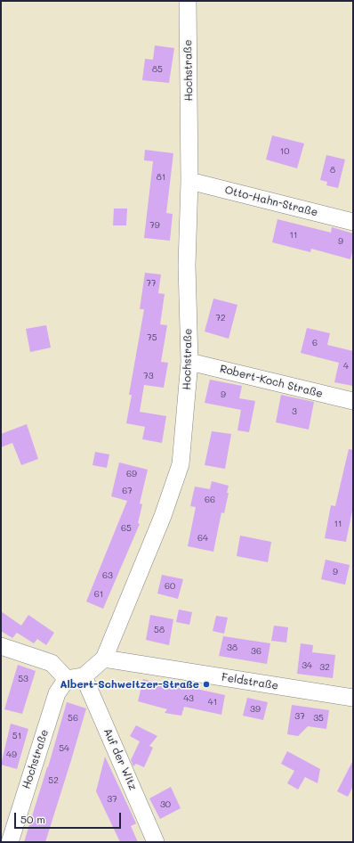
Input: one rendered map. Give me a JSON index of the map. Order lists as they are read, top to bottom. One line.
{"streets":{"street":["Hochstraße","Otto-Hahn-Straße","Robert-Koch Straße","Feldstraße","Auf der Witz"]},"crossings":[["Hochstraße","Otto-Hahn-Straße"],["Hochstraße","Robert-Koch Straße"],["Hochstraße","Feldstraße"],["Hochstraße","Auf der Witz"]],"places":["Albert-Schweitzer-Straße"],"house_numbers":["85","10","8","81","79","11","9","77","72","75","6","4","73","9","3","69","67","66","11","65","64","9","63","60","61","58","38","36","34","32","53","43","41","39","37","56","35","51","54","49","52","37","30"],"scale_bar":"50 m"}
